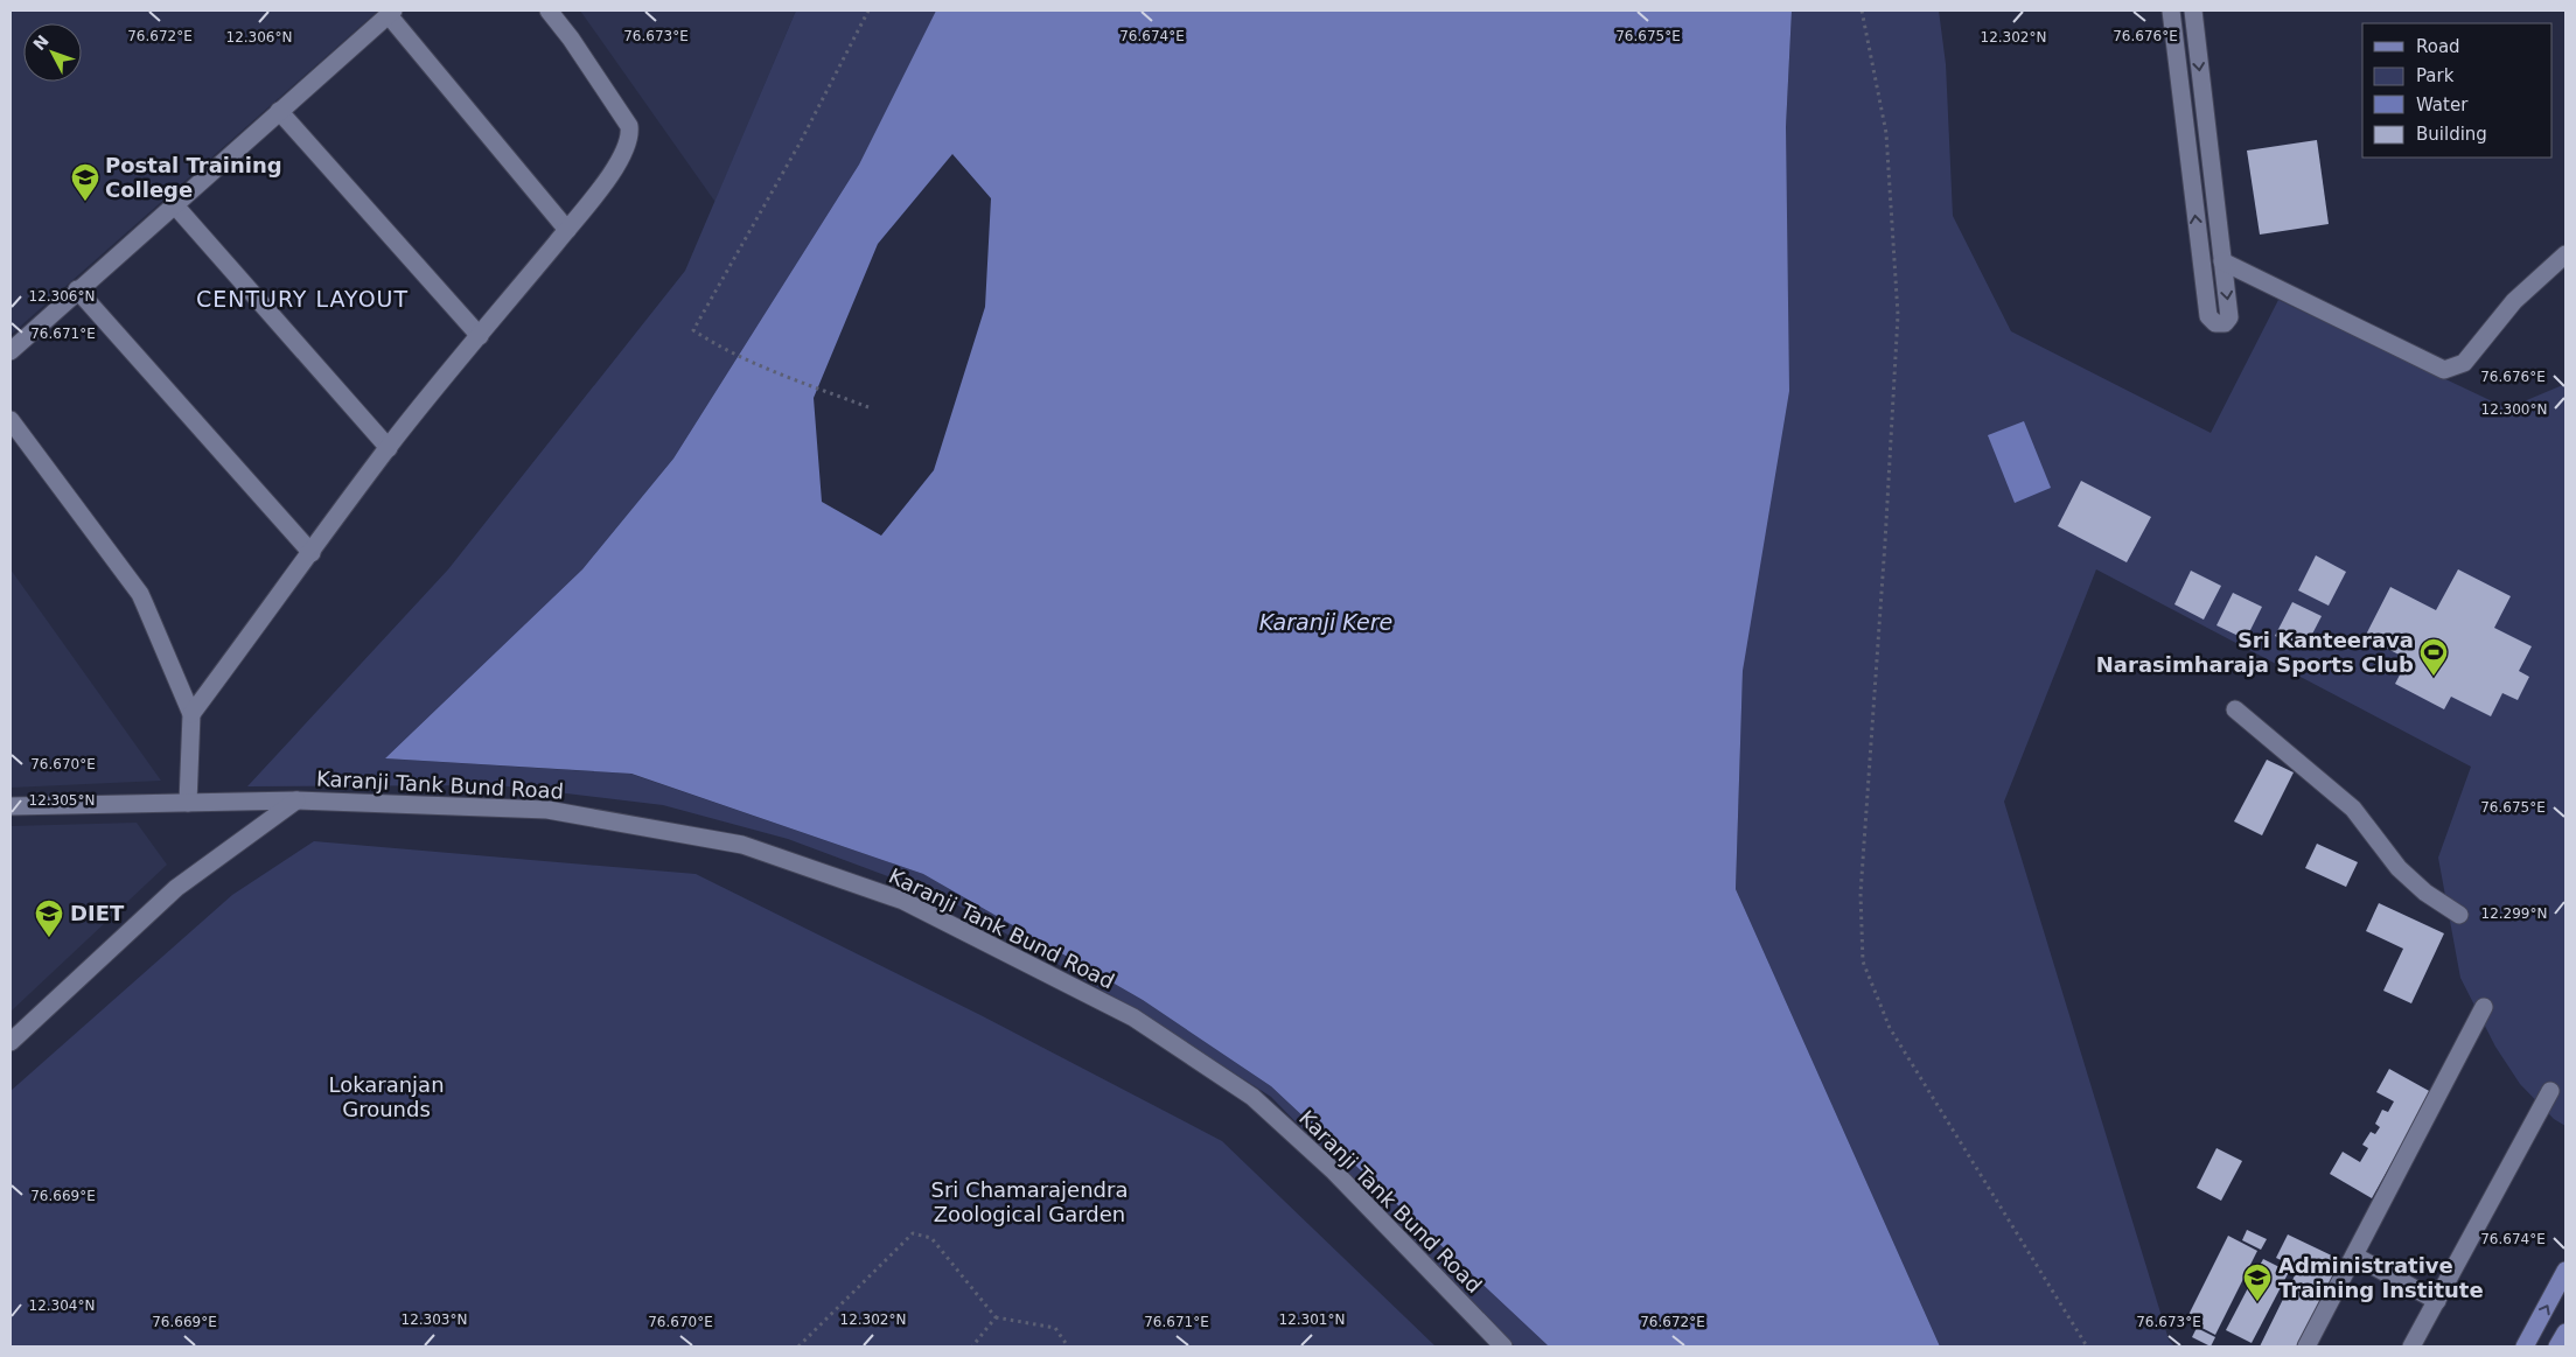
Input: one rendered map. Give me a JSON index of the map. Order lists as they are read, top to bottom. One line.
{"streets":{"street":["Karanji Tank Bund Road"]},"districts":["CENTURY LAYOUT"],"water":["Karanji Kere"],"parks":["Lokaranjan Grounds","Sri Chamarajendra Zoological Garden"],"places":{"school or university":["Postal Training College","DIET","Administrative Training Institute"],"sports":["Sri Kanteerava Narasimharaja Sports Club"]},"legend":["Road","Park","Water","Building"],"north":"top left","coordinates":["76.675°E","76.672°E","76.673°E","76.674°E","76.676°E","12.306°N","12.302°N","76.671°E","12.300°N","76.670°E","12.305°N","12.299°N","76.669°E","12.304°N","12.303°N","12.301°N"]}
